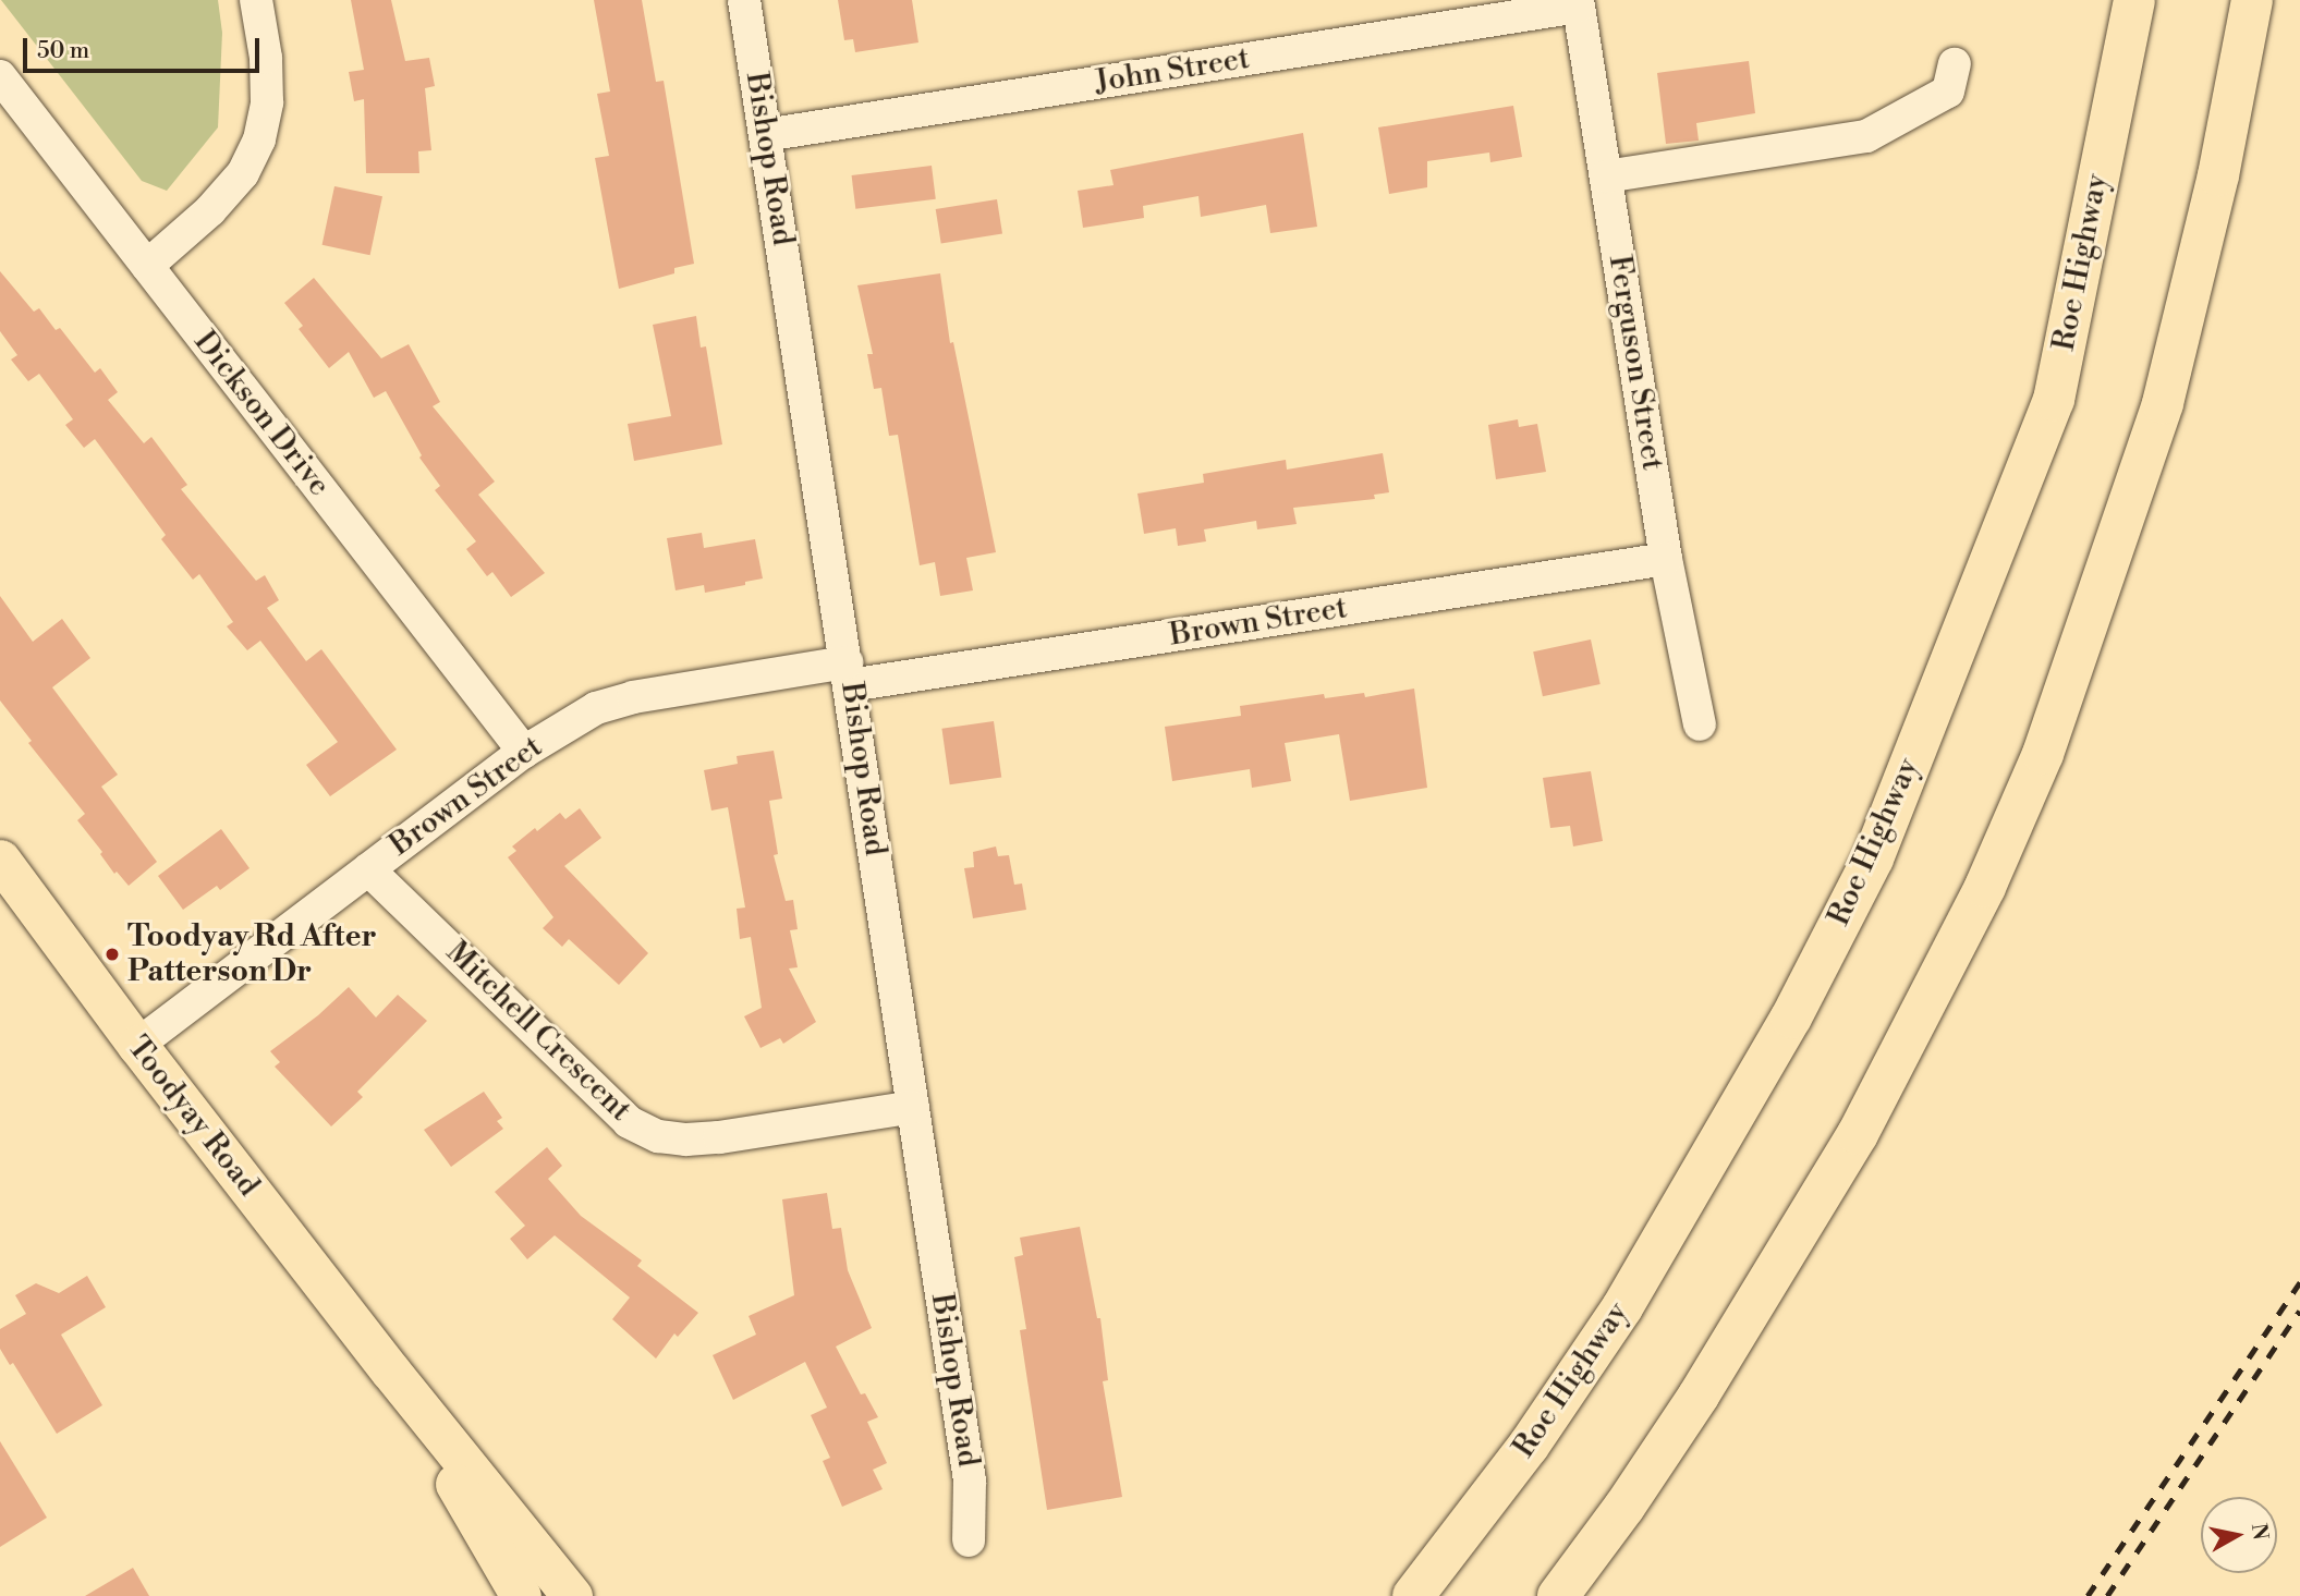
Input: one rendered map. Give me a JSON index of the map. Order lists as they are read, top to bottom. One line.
{"streets":{"highway":["Roe Highway"],"main road":["Toodyay Road"],"street":["John Street","Bishop Road","Ferguson Street","Dickson Drive","Brown Street","Mitchell Crescent"]},"crossings":[["John Street","Bishop Road"],["John Street","Ferguson Street"],["Bishop Road","Brown Street"],["Bishop Road","Mitchell Crescent"],["Ferguson Street","Brown Street"],["Dickson Drive","Brown Street"],["Brown Street","Mitchell Crescent"],["Brown Street","Toodyay Road"]],"places":["Toodyay Rd After Patterson Dr"],"scale_bar":"50 m","north":"right"}
